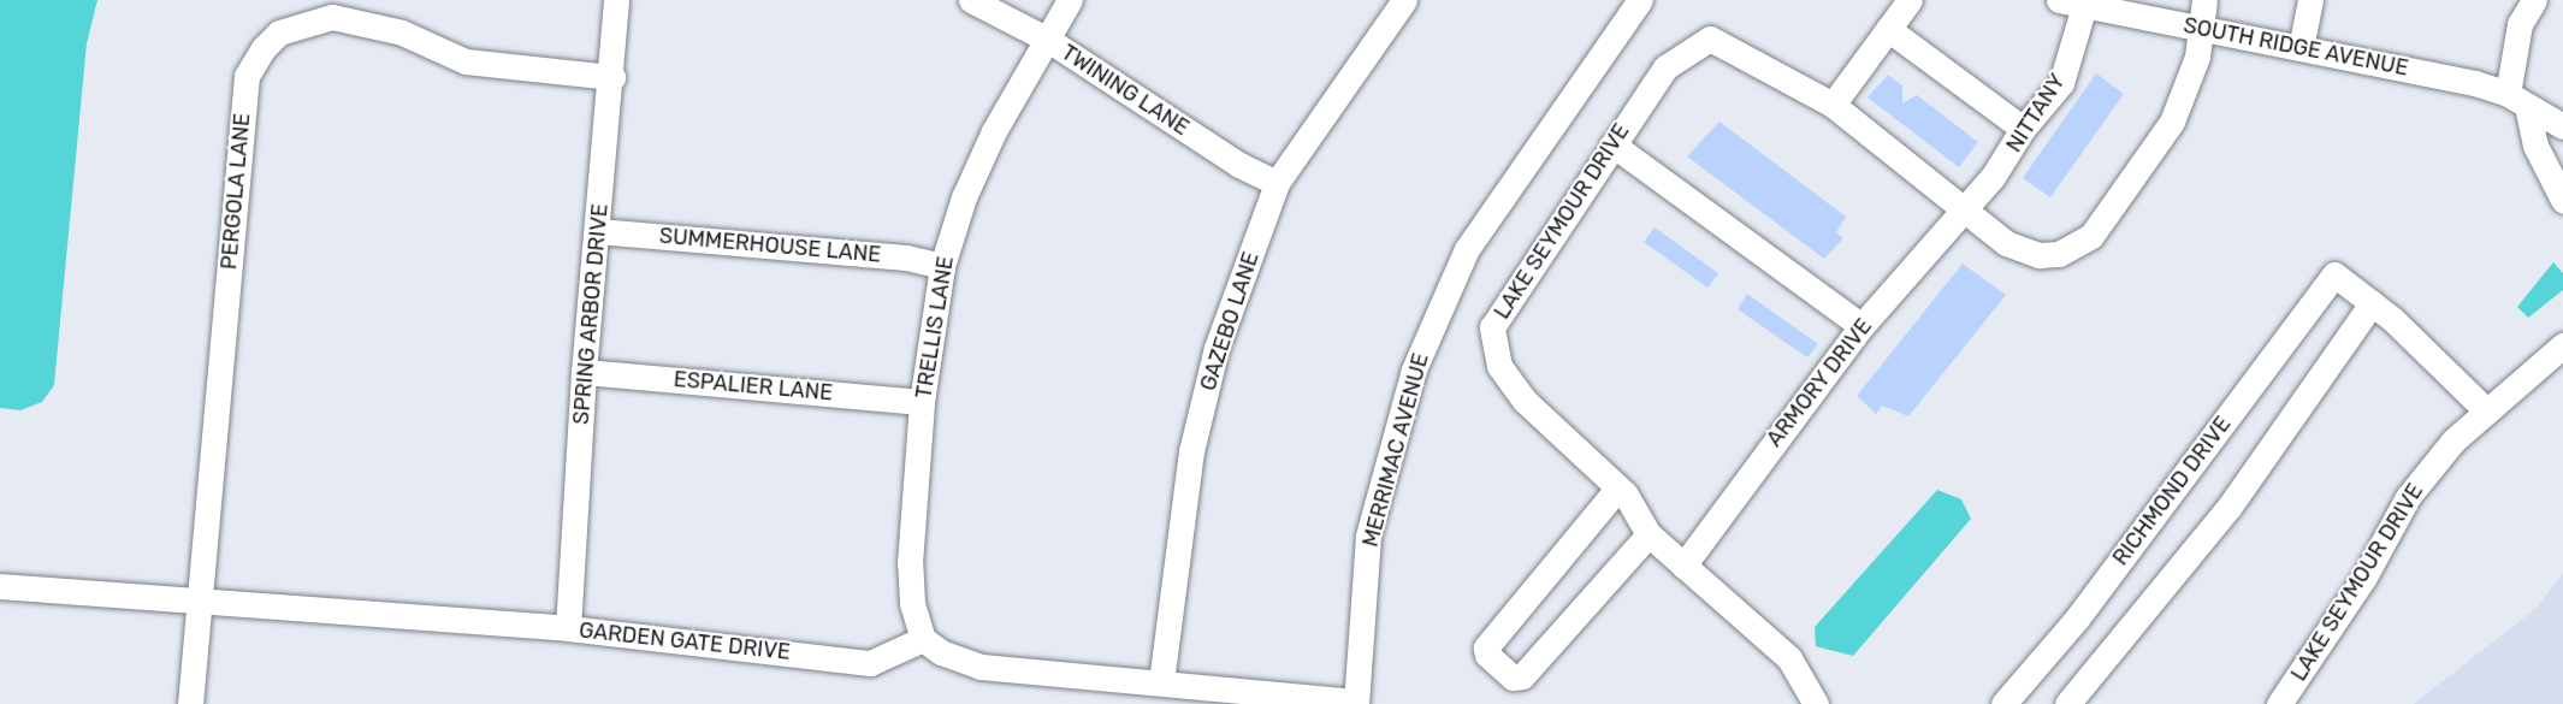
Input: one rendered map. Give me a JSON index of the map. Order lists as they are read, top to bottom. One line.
{"streets":{"street":["SOUTH RIDGE AVENUE","TWINING LANE","NITTANY","PERGOLA LANE","LAKE SEYMOUR DRIVE","SUMMERHOUSE LANE","SPRING ARBOR DRIVE","GAZEBO LANE","TRELLIS LANE","ARMORY DRIVE","ESPALIER LANE","MERRIMAC AVENUE","RICHMOND DRIVE","GARDEN GATE DRIVE"]},"crossings":[["SOUTH RIDGE AVENUE","NITTANY"],["SOUTH RIDGE AVENUE","LAKE SEYMOUR DRIVE"],["TWINING LANE","GAZEBO LANE"],["TWINING LANE","TRELLIS LANE"],["NITTANY","LAKE SEYMOUR DRIVE"],["NITTANY","ARMORY DRIVE"],["PERGOLA LANE","SPRING ARBOR DRIVE"],["PERGOLA LANE","GARDEN GATE DRIVE"],["LAKE SEYMOUR DRIVE","ARMORY DRIVE"],["SUMMERHOUSE LANE","SPRING ARBOR DRIVE"],["SUMMERHOUSE LANE","TRELLIS LANE"],["SPRING ARBOR DRIVE","ESPALIER LANE"],["SPRING ARBOR DRIVE","GARDEN GATE DRIVE"],["TRELLIS LANE","ESPALIER LANE"],["TRELLIS LANE","GARDEN GATE DRIVE"]]}
